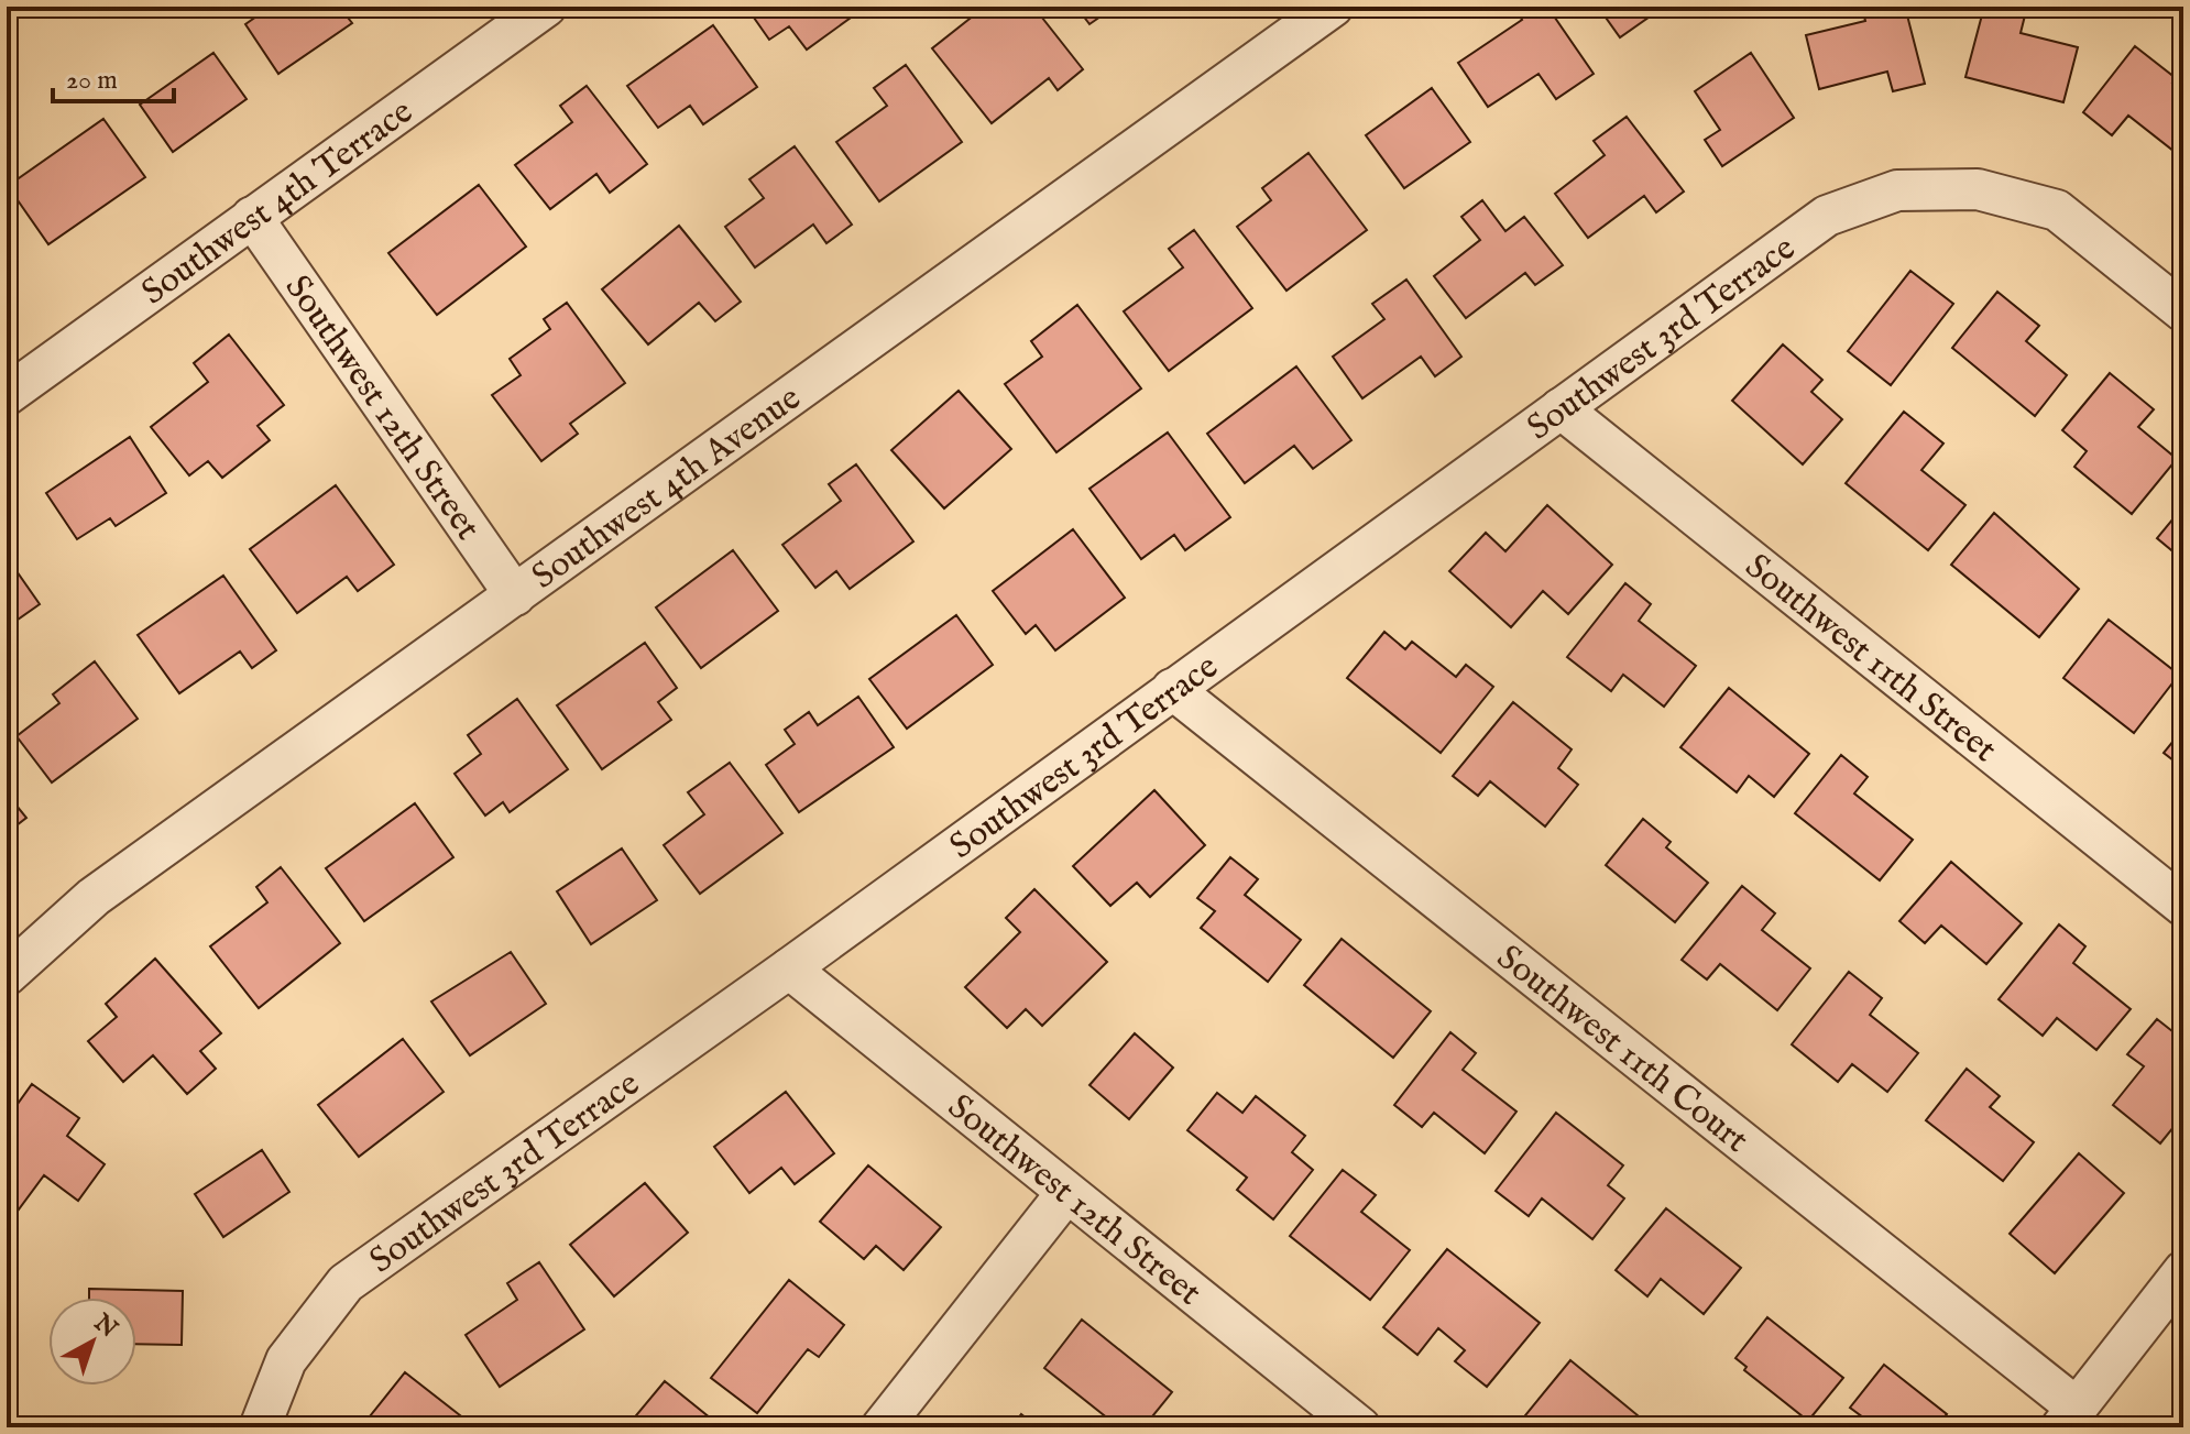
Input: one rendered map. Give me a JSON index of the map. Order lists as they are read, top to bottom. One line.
{"streets":{"street":["Southwest 4th Terrace","Southwest 3rd Terrace","Southwest 12th Street","Southwest 4th Avenue","Southwest 11th Street","Southwest 11th Court"]},"crossings":[["Southwest 4th Terrace","Southwest 12th Street"],["Southwest 3rd Terrace","Southwest 12th Street"],["Southwest 3rd Terrace","Southwest 11th Street"],["Southwest 3rd Terrace","Southwest 11th Court"],["Southwest 12th Street","Southwest 4th Avenue"]],"scale_bar":"20 m","north":"top right"}
